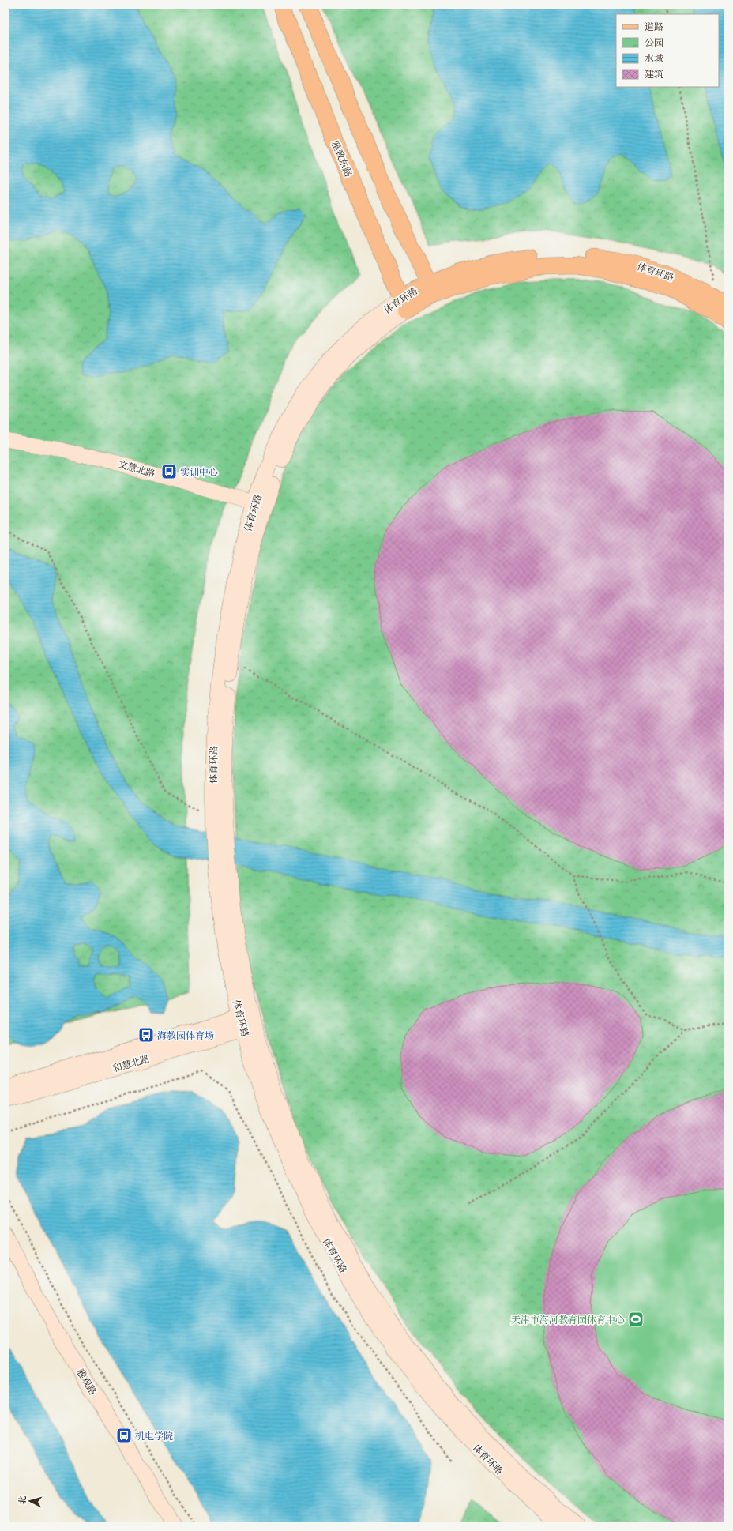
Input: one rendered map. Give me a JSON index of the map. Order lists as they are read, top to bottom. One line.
{"streets":{"main road":["雅致东路","体育环路","文慧北路","和慧北路","雅观路"]},"crossings":[["雅致东路","体育环路"],["体育环路","文慧北路"],["体育环路","和慧北路"]],"places":{"bus stop":["实训中心","海教园体育场","机电学院"],"sports":["天津市海河教育园体育中心"]},"legend":["道路","公园","水域","建筑"],"north":"left"}
